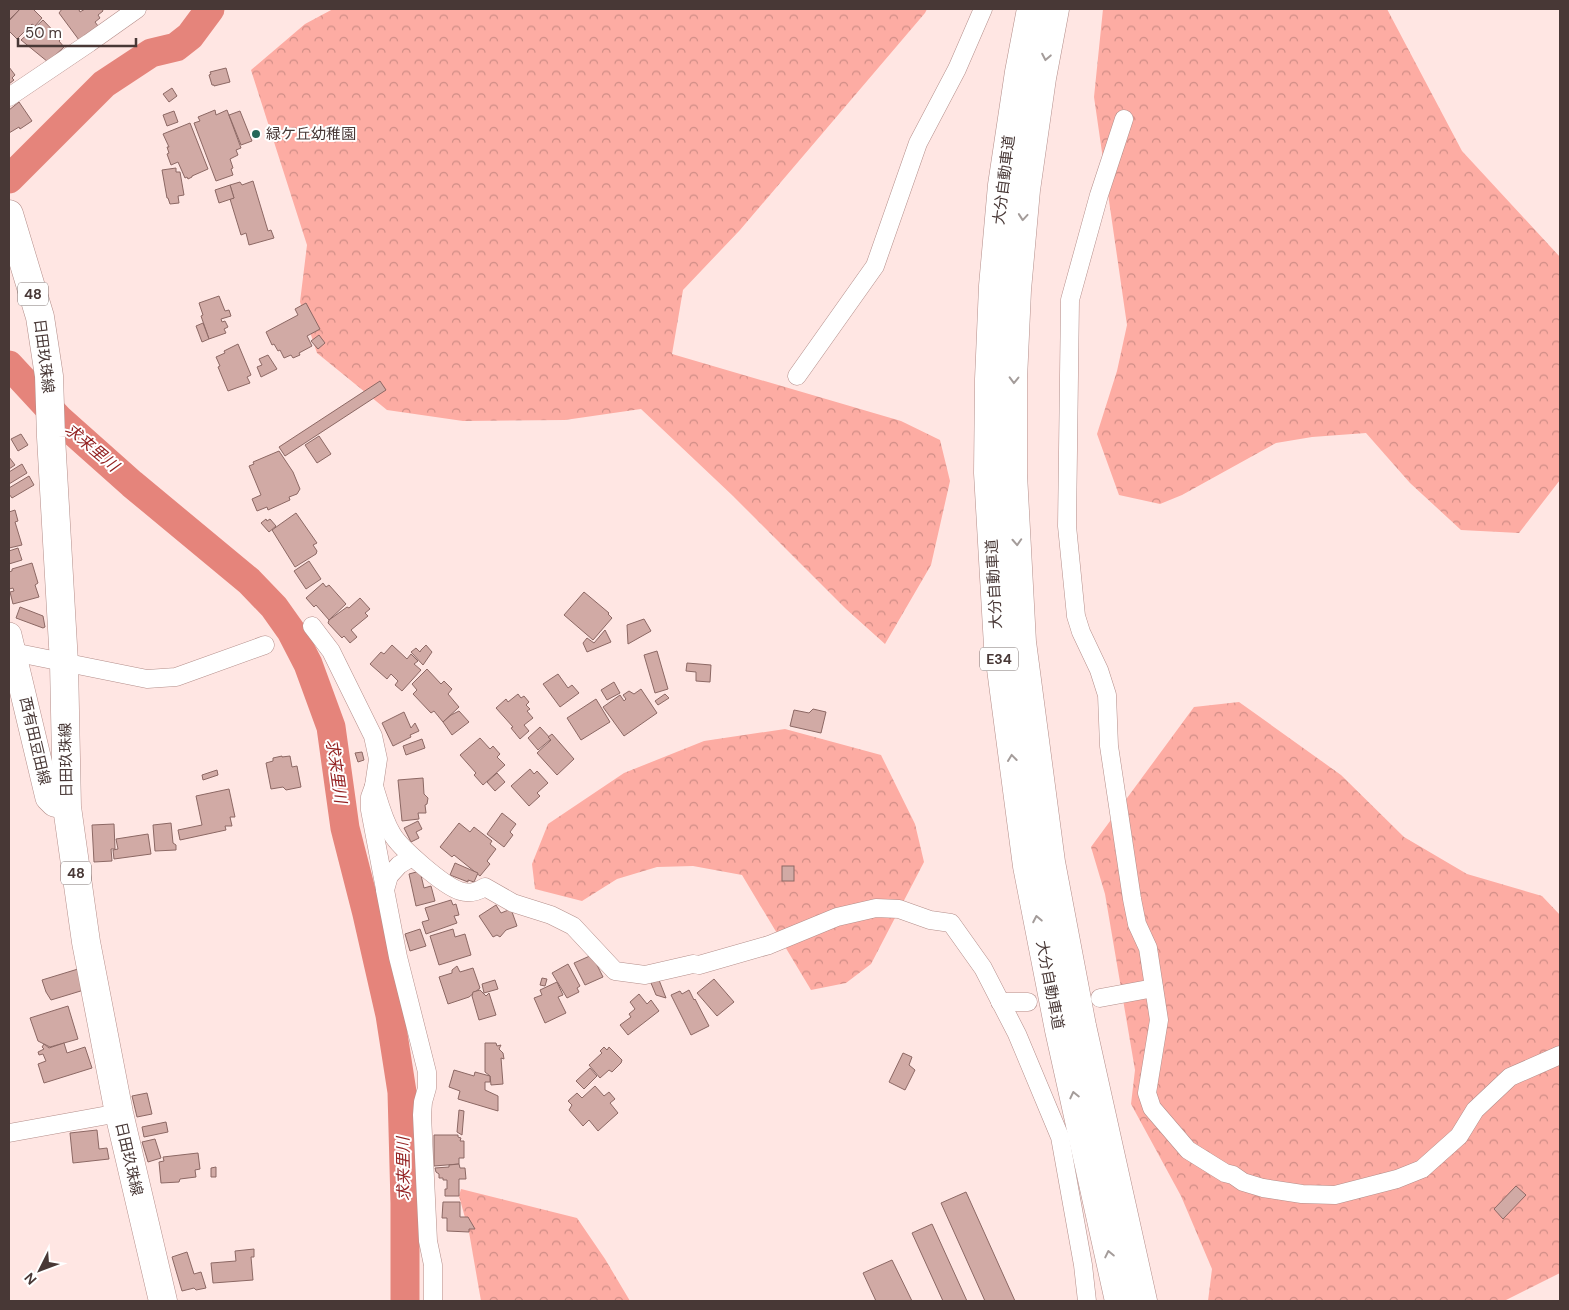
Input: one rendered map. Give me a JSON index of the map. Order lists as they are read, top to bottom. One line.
{"streets":{"main road":["大分自動車道","48","日田玖珠線","E34","西有田豆田線"]},"crossings":[["日田玖珠線","西有田豆田線"]],"water":["求来里川"],"places":["緑ケ丘幼稚園"],"scale_bar":"50 m","north":"bottom left"}
